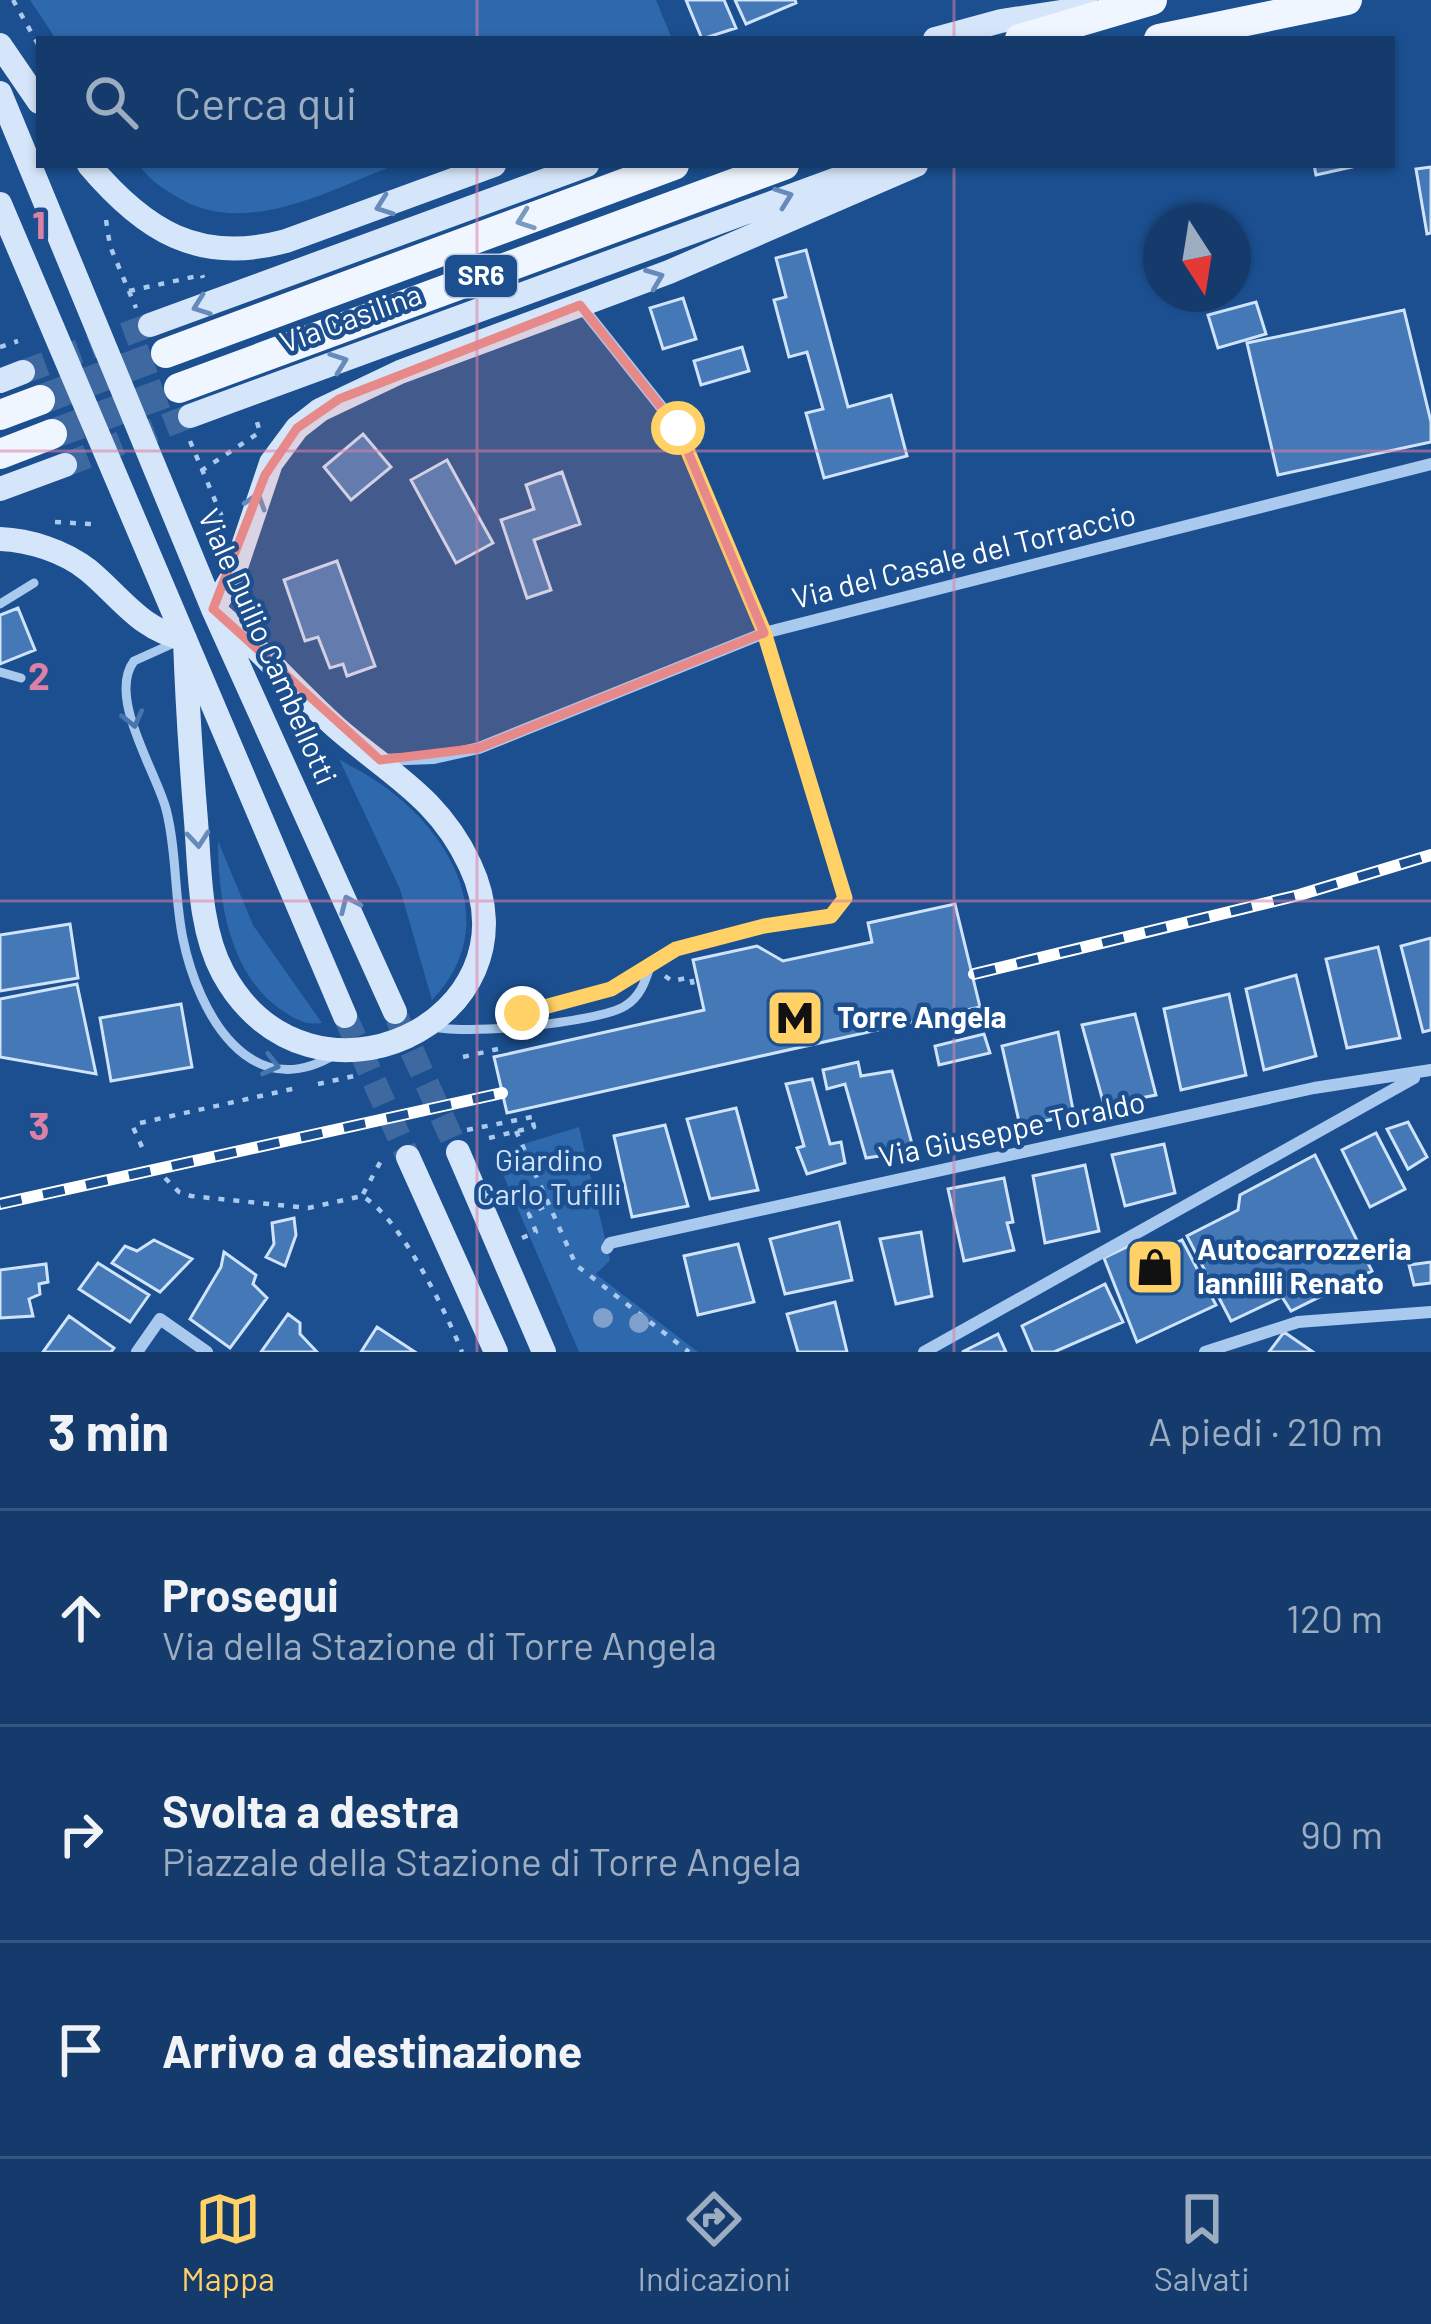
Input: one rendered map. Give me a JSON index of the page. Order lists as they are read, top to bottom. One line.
{"streets":{"main road":["SR6","Via Casilina","Viale Duilio Cambellotti"],"street":["Via del Casale del Torraccio","Via Giuseppe Toraldo"]},"parks":["Giardino Carlo Tufilli"],"places":{"metro station":["Torre Angela"],"shop":["Autocarrozzeria Iannilli Renato"]},"north":"bottom","page":{"search":"Cerca qui","heading":["3 min","A piedi · 210 m"],"list":[["Prosegui","Via della Stazione di Torre Angela","120 m"],["Svolta a destra","Piazzale della Stazione di Torre Angela","90 m"],"Arrivo a destinazione"],"nav":["Mappa","Indicazioni","Salvati"]},"grid":{"rows":["1","2","3"]}}
